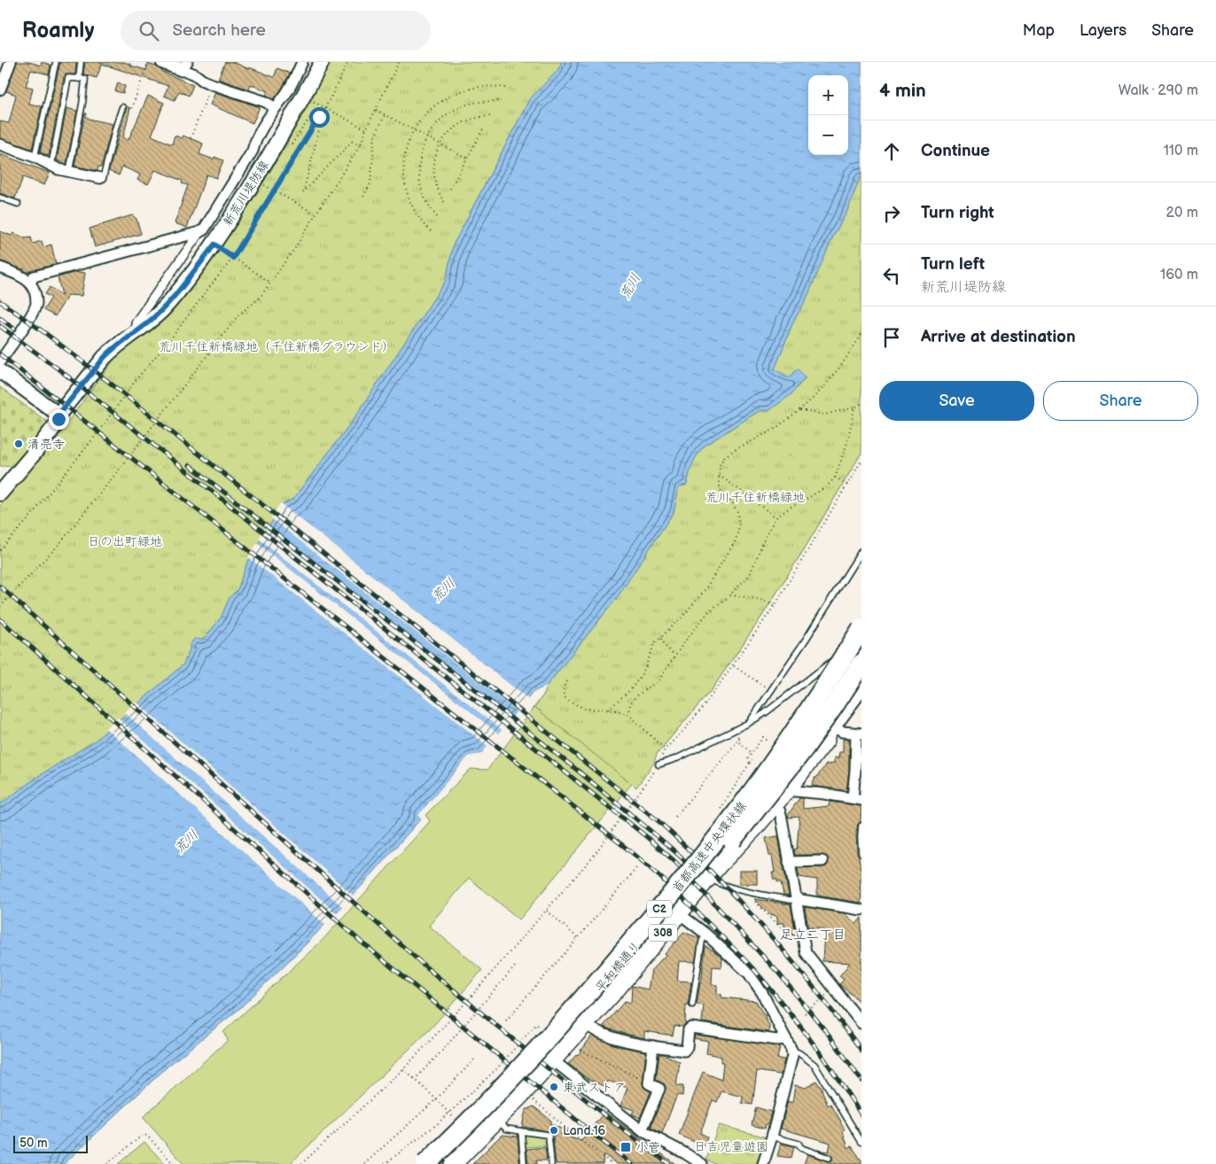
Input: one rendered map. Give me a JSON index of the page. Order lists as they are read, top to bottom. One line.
{"streets":{"highway":["首都高速中央環状線","C2"],"main road":["新荒川堤防線","308","平和橋通り"]},"districts":["足立二丁目"],"water":["荒川"],"parks":["荒川千住新橋緑地（千住新橋グラウンド）","荒川千住新橋緑地","日の出町緑地","日吉児童遊園"],"places":{"other":["清亮寺","東武ストア","Land.16"],"transit":["小菅"]},"scale_bar":"50 m","page":{"header":"Roamly","search":"Search here","nav":["Map","Layers","Share"],"heading":["4 min","Walk · 290 m"],"map_buttons":["+","−"],"list":[["Continue","110 m"],["Turn right","20 m"],["Turn left","新荒川堤防線","160 m"],"Arrive at destination"],"buttons":["Save","Share"],"scale":"50 m"}}
